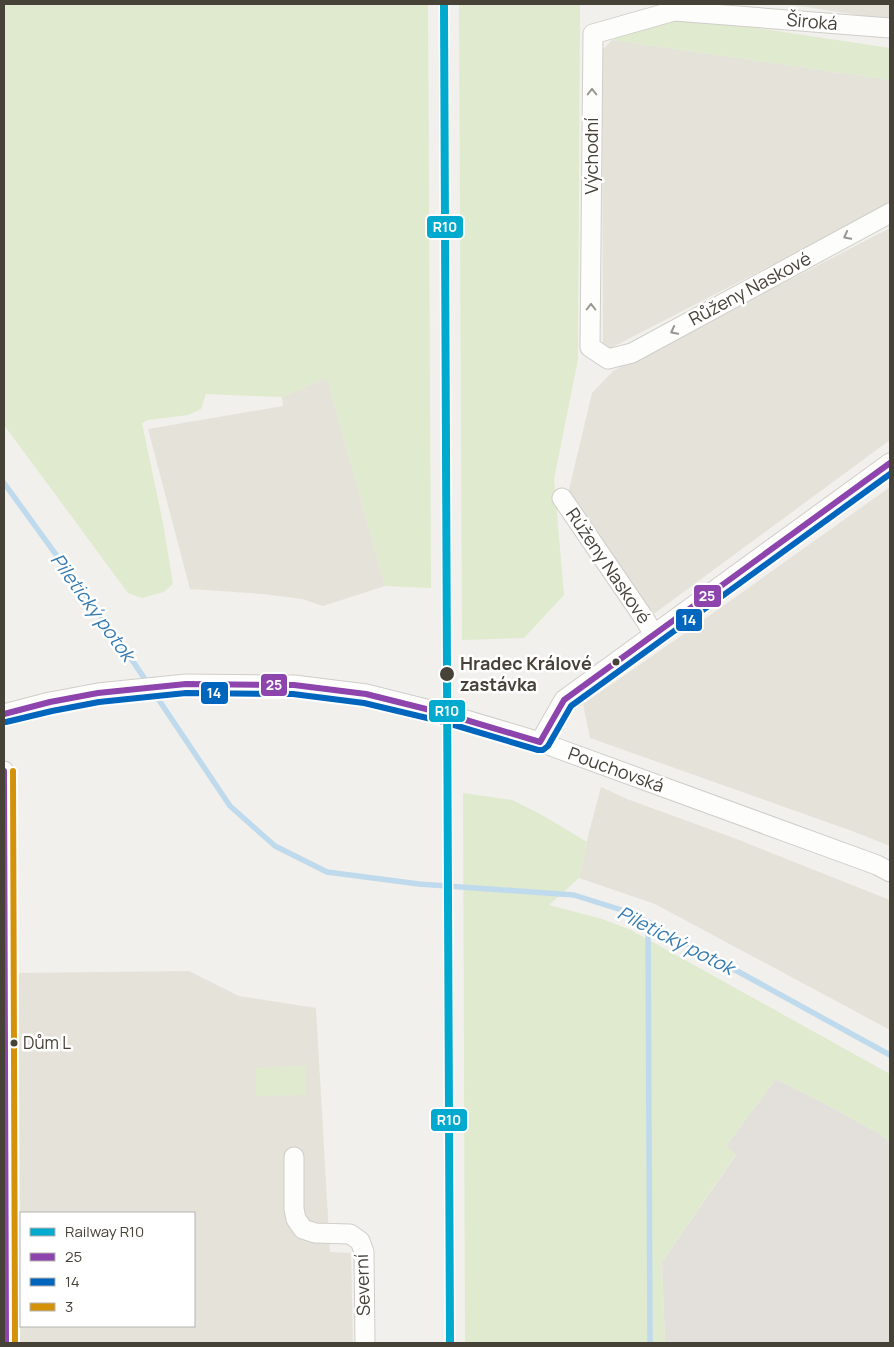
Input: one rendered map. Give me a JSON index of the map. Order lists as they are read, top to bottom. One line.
{"streets":{"street":["Široká","Východní","Růženy Naskové","Rúženy Naskové","Pouchovská","Severní"]},"crossings":[["Široká","Východní"],["Východní","Růženy Naskové"]],"one_way":["Východní","Růženy Naskové"],"water":["Piletický potok"],"places":["Hradec Králové zastávka","Dům L"],"lines":["rail line R10","transit line 25","transit line 14","transit line 3"],"legend":["Railway R10","25","14","3"]}
